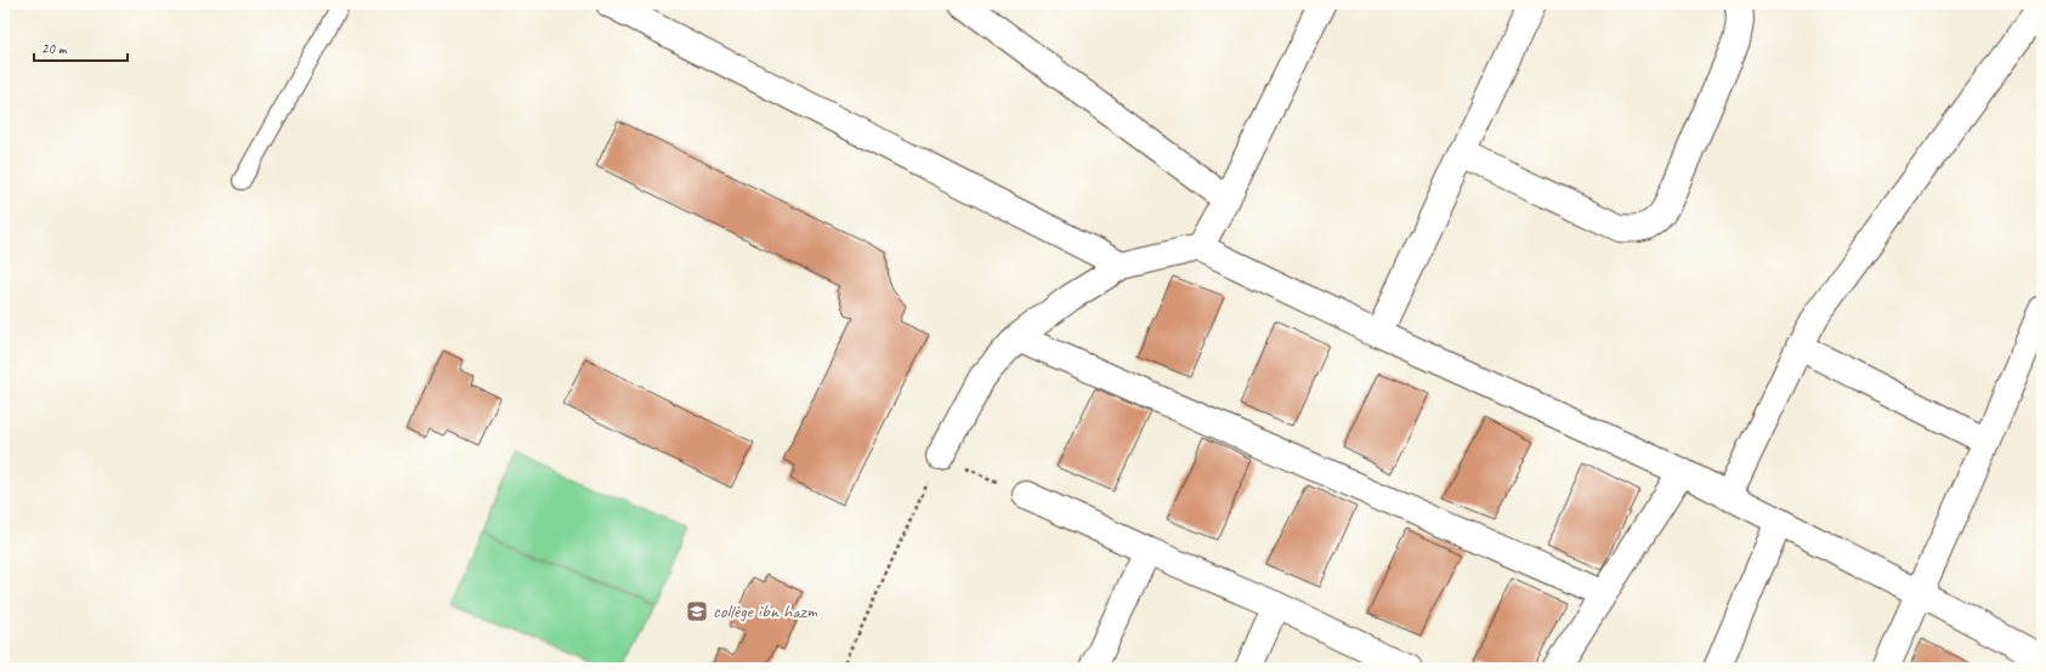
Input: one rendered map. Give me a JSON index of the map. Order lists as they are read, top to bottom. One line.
{"places":{"school or university":["collège ibn hazm"]},"scale_bar":"20 m"}
